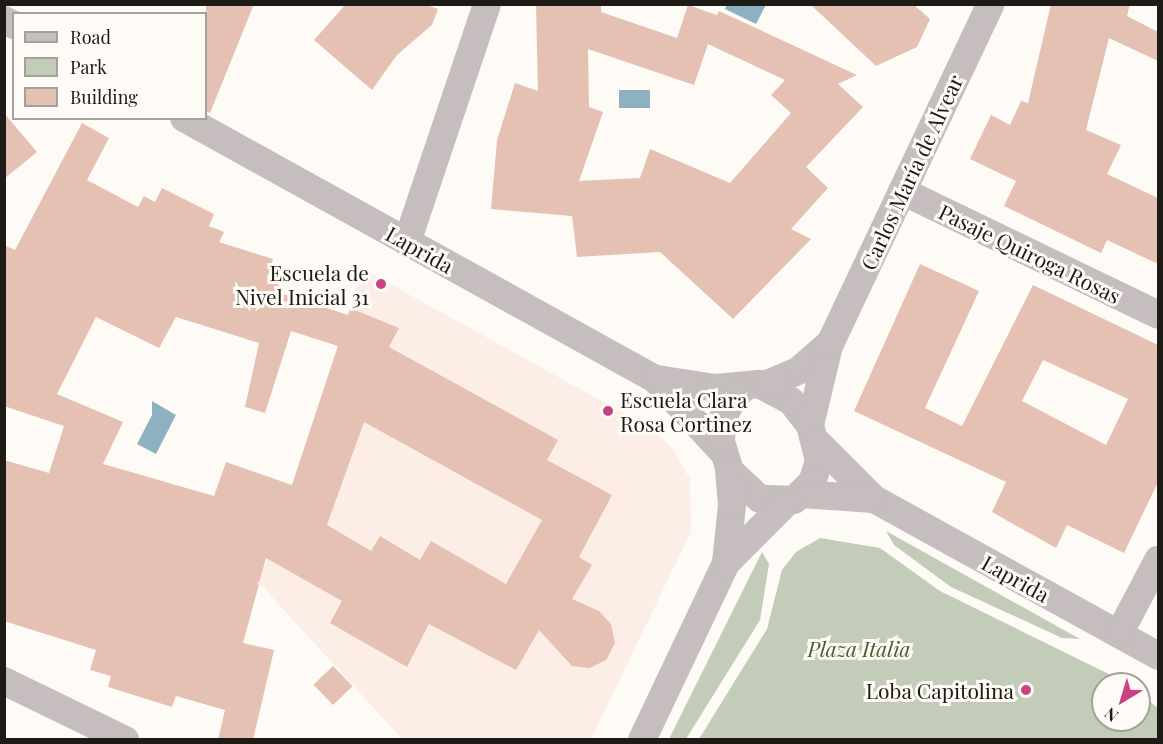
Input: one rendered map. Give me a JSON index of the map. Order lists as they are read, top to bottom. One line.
{"streets":{"street":["Carlos María de Alvear","Laprida","Pasaje Quiroga Rosas"]},"crossings":[["Carlos María de Alvear","Laprida"],["Carlos María de Alvear","Pasaje Quiroga Rosas"]],"parks":["Plaza Italia"],"places":["Escuela de Nivel Inicial 31","Escuela Clara Rosa Cortinez","Loba Capitolina"],"legend":["Road","Park","Building"],"north":"bottom left"}
